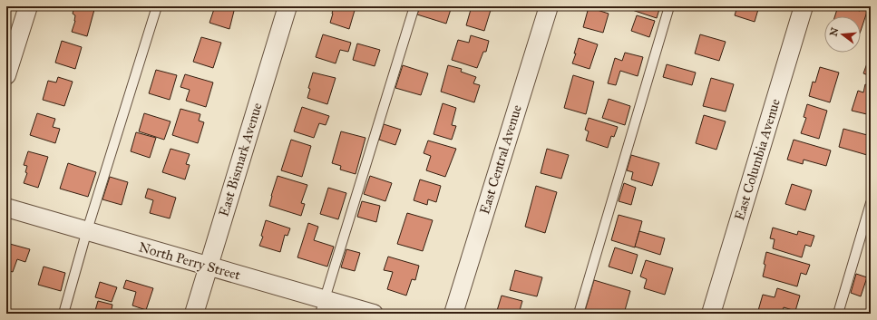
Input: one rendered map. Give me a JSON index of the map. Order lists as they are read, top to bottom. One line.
{"streets":{"street":["East Bismark Avenue","East Central Avenue","East Columbia Avenue","North Perry Street"]},"crossings":[["East Bismark Avenue","North Perry Street"]],"north":"left"}
